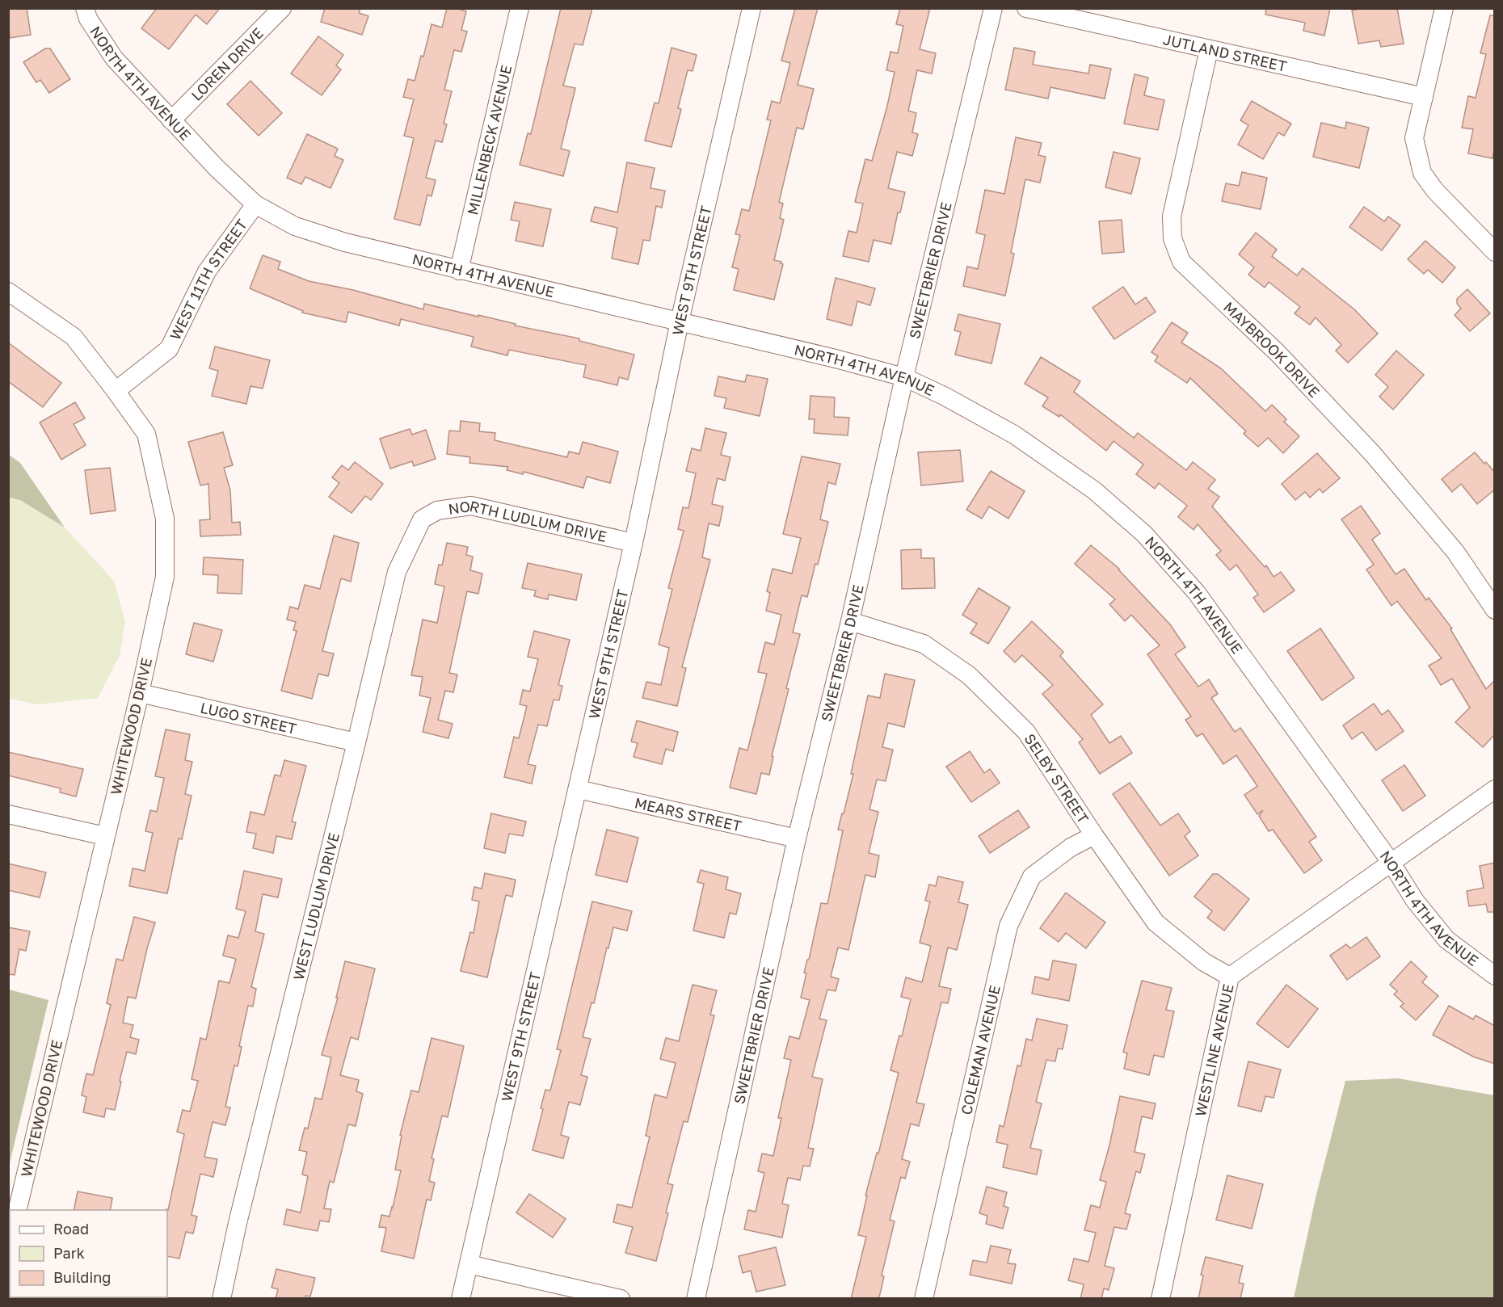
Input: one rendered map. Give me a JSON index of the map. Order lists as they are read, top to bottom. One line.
{"streets":{"street":["JUTLAND STREET","LOREN DRIVE","NORTH 4TH AVENUE","MILLENBECK AVENUE","WEST 9TH STREET","SWEETBRIER DRIVE","WEST 11TH STREET","MAYBROOK DRIVE","NORTH LUDLUM DRIVE","LUGO STREET","WHITEWOOD DRIVE","SELBY STREET","MEARS STREET","WEST LUDLUM DRIVE","COLEMAN AVENUE","WESTLINE AVENUE"]},"crossings":[["JUTLAND STREET","MAYBROOK DRIVE"],["LOREN DRIVE","NORTH 4TH AVENUE"],["NORTH 4TH AVENUE","MILLENBECK AVENUE"],["NORTH 4TH AVENUE","WEST 9TH STREET"],["NORTH 4TH AVENUE","SWEETBRIER DRIVE"],["NORTH 4TH AVENUE","WEST 11TH STREET"],["NORTH 4TH AVENUE","WESTLINE AVENUE"],["WEST 9TH STREET","NORTH LUDLUM DRIVE"],["WEST 9TH STREET","MEARS STREET"],["SWEETBRIER DRIVE","SELBY STREET"],["SWEETBRIER DRIVE","MEARS STREET"],["WEST 11TH STREET","WHITEWOOD DRIVE"],["NORTH LUDLUM DRIVE","WEST LUDLUM DRIVE"],["LUGO STREET","WHITEWOOD DRIVE"],["LUGO STREET","WEST LUDLUM DRIVE"],["SELBY STREET","COLEMAN AVENUE"],["SELBY STREET","WESTLINE AVENUE"]],"legend":["Road","Park","Building"]}
